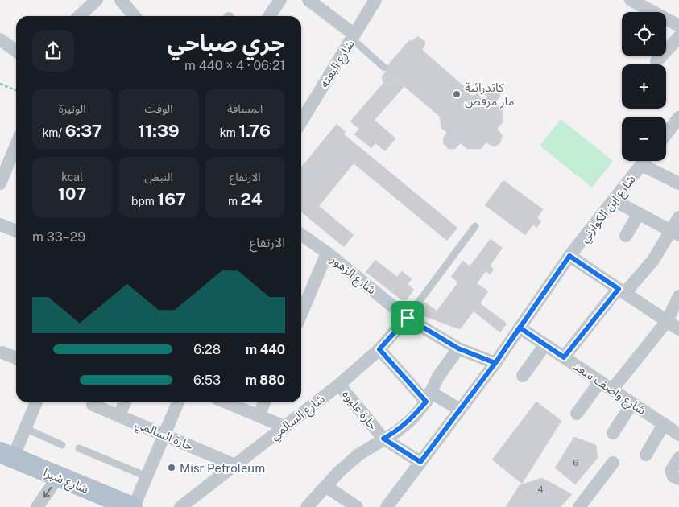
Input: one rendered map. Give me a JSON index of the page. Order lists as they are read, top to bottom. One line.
{"streets":{"main road":["شارع شبرا"],"street":["شارع البعثه","شارع ابن الكوارني","شارع الزهور","شارع واصف سعد","حارة عليوه","شارع السالمي","حارة السالمي"]},"crossings":[["شارع ابن الكوارني","شارع الزهور"],["شارع ابن الكوارني","شارع واصف سعد"],["شارع ابن الكوارني","حارة عليوه"],["شارع الزهور","شارع السالمي"],["حارة عليوه","شارع السالمي"],["شارع السالمي","حارة السالمي"]],"places":["كاتدرائية مار مرقص","Misr Petroleum"],"house_numbers":["6","4"],"page":{"map_buttons":["+","−"],"heading":["جري صباحي","06:21 · 4 × 440 m"],"stats":[["المسافة","1.76 km"],["الوقت","11:39"],["الوتيرة","6:37 /km"],["الارتفاع","24 m"],["النبض","167 bpm"],["kcal","107"]],"chart":["الارتفاع","29–33 m"],"list":[{"name":"440 m","note":"6:28"},{"name":"880 m","note":"6:53"}]}}
